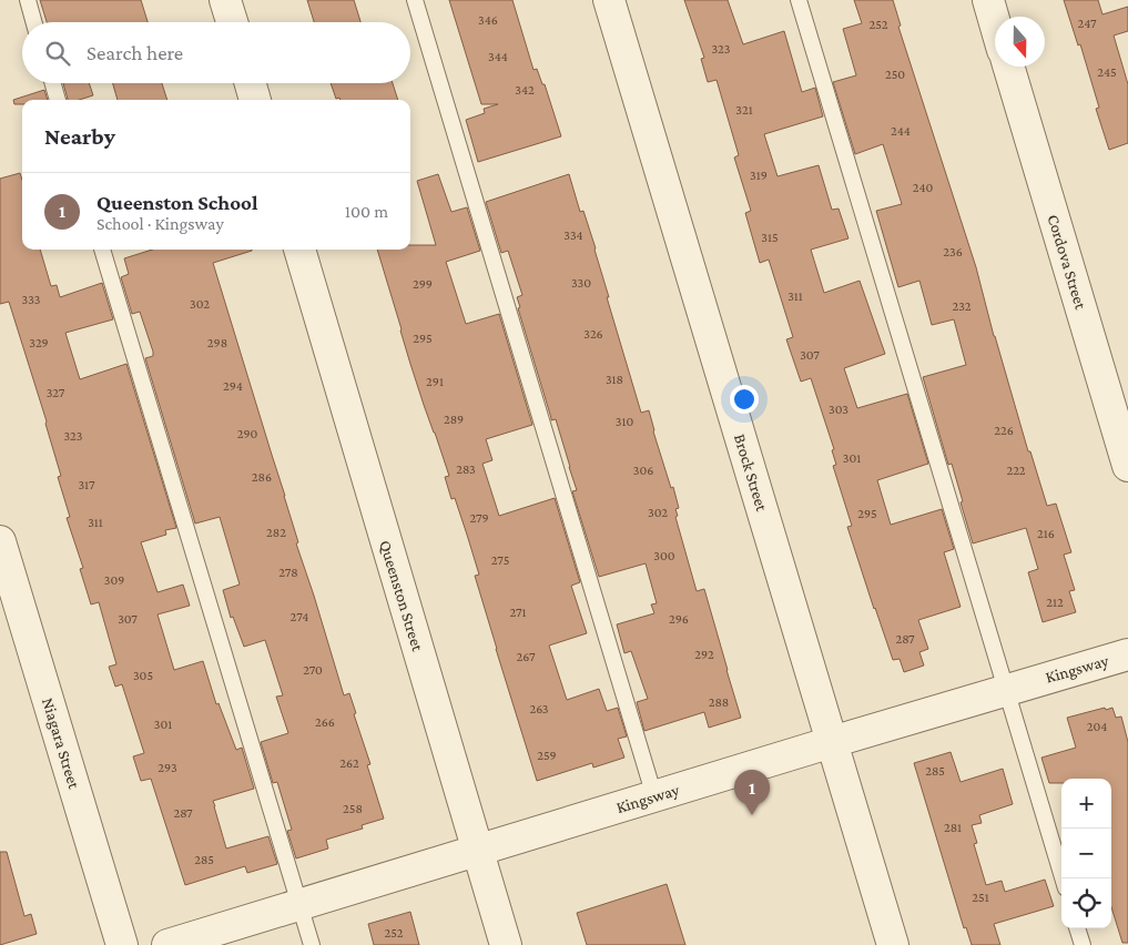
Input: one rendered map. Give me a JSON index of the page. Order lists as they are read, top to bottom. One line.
{"streets":{"street":["Cordova Street","Brock Street","Queenston Street","Kingsway","Niagara Street"]},"crossings":[["Brock Street","Kingsway"],["Queenston Street","Kingsway"]],"house_numbers":["346","247","252","323","344","245","250","342","321","244","319","240","334","315","236","330","299","311","333","302","232","326","295","329","298","307","318","291","294","327","303","289","310","226","290","323","301","283","306","222","286","317","302","295","279","311","282","216","300","275","278","309","212","271","274","307","296","287","292","267","270","305","288","263","266","301","204","259","262","293","285","258","287","281","285","251","252"],"north":"bottom","page":{"search":"Search here","heading":"Nearby","list":[{"mark":"1","name":"Queenston School","note":"School · Kingsway","value":"100 m"}],"pins":"1","map_buttons":["+","−"]}}
